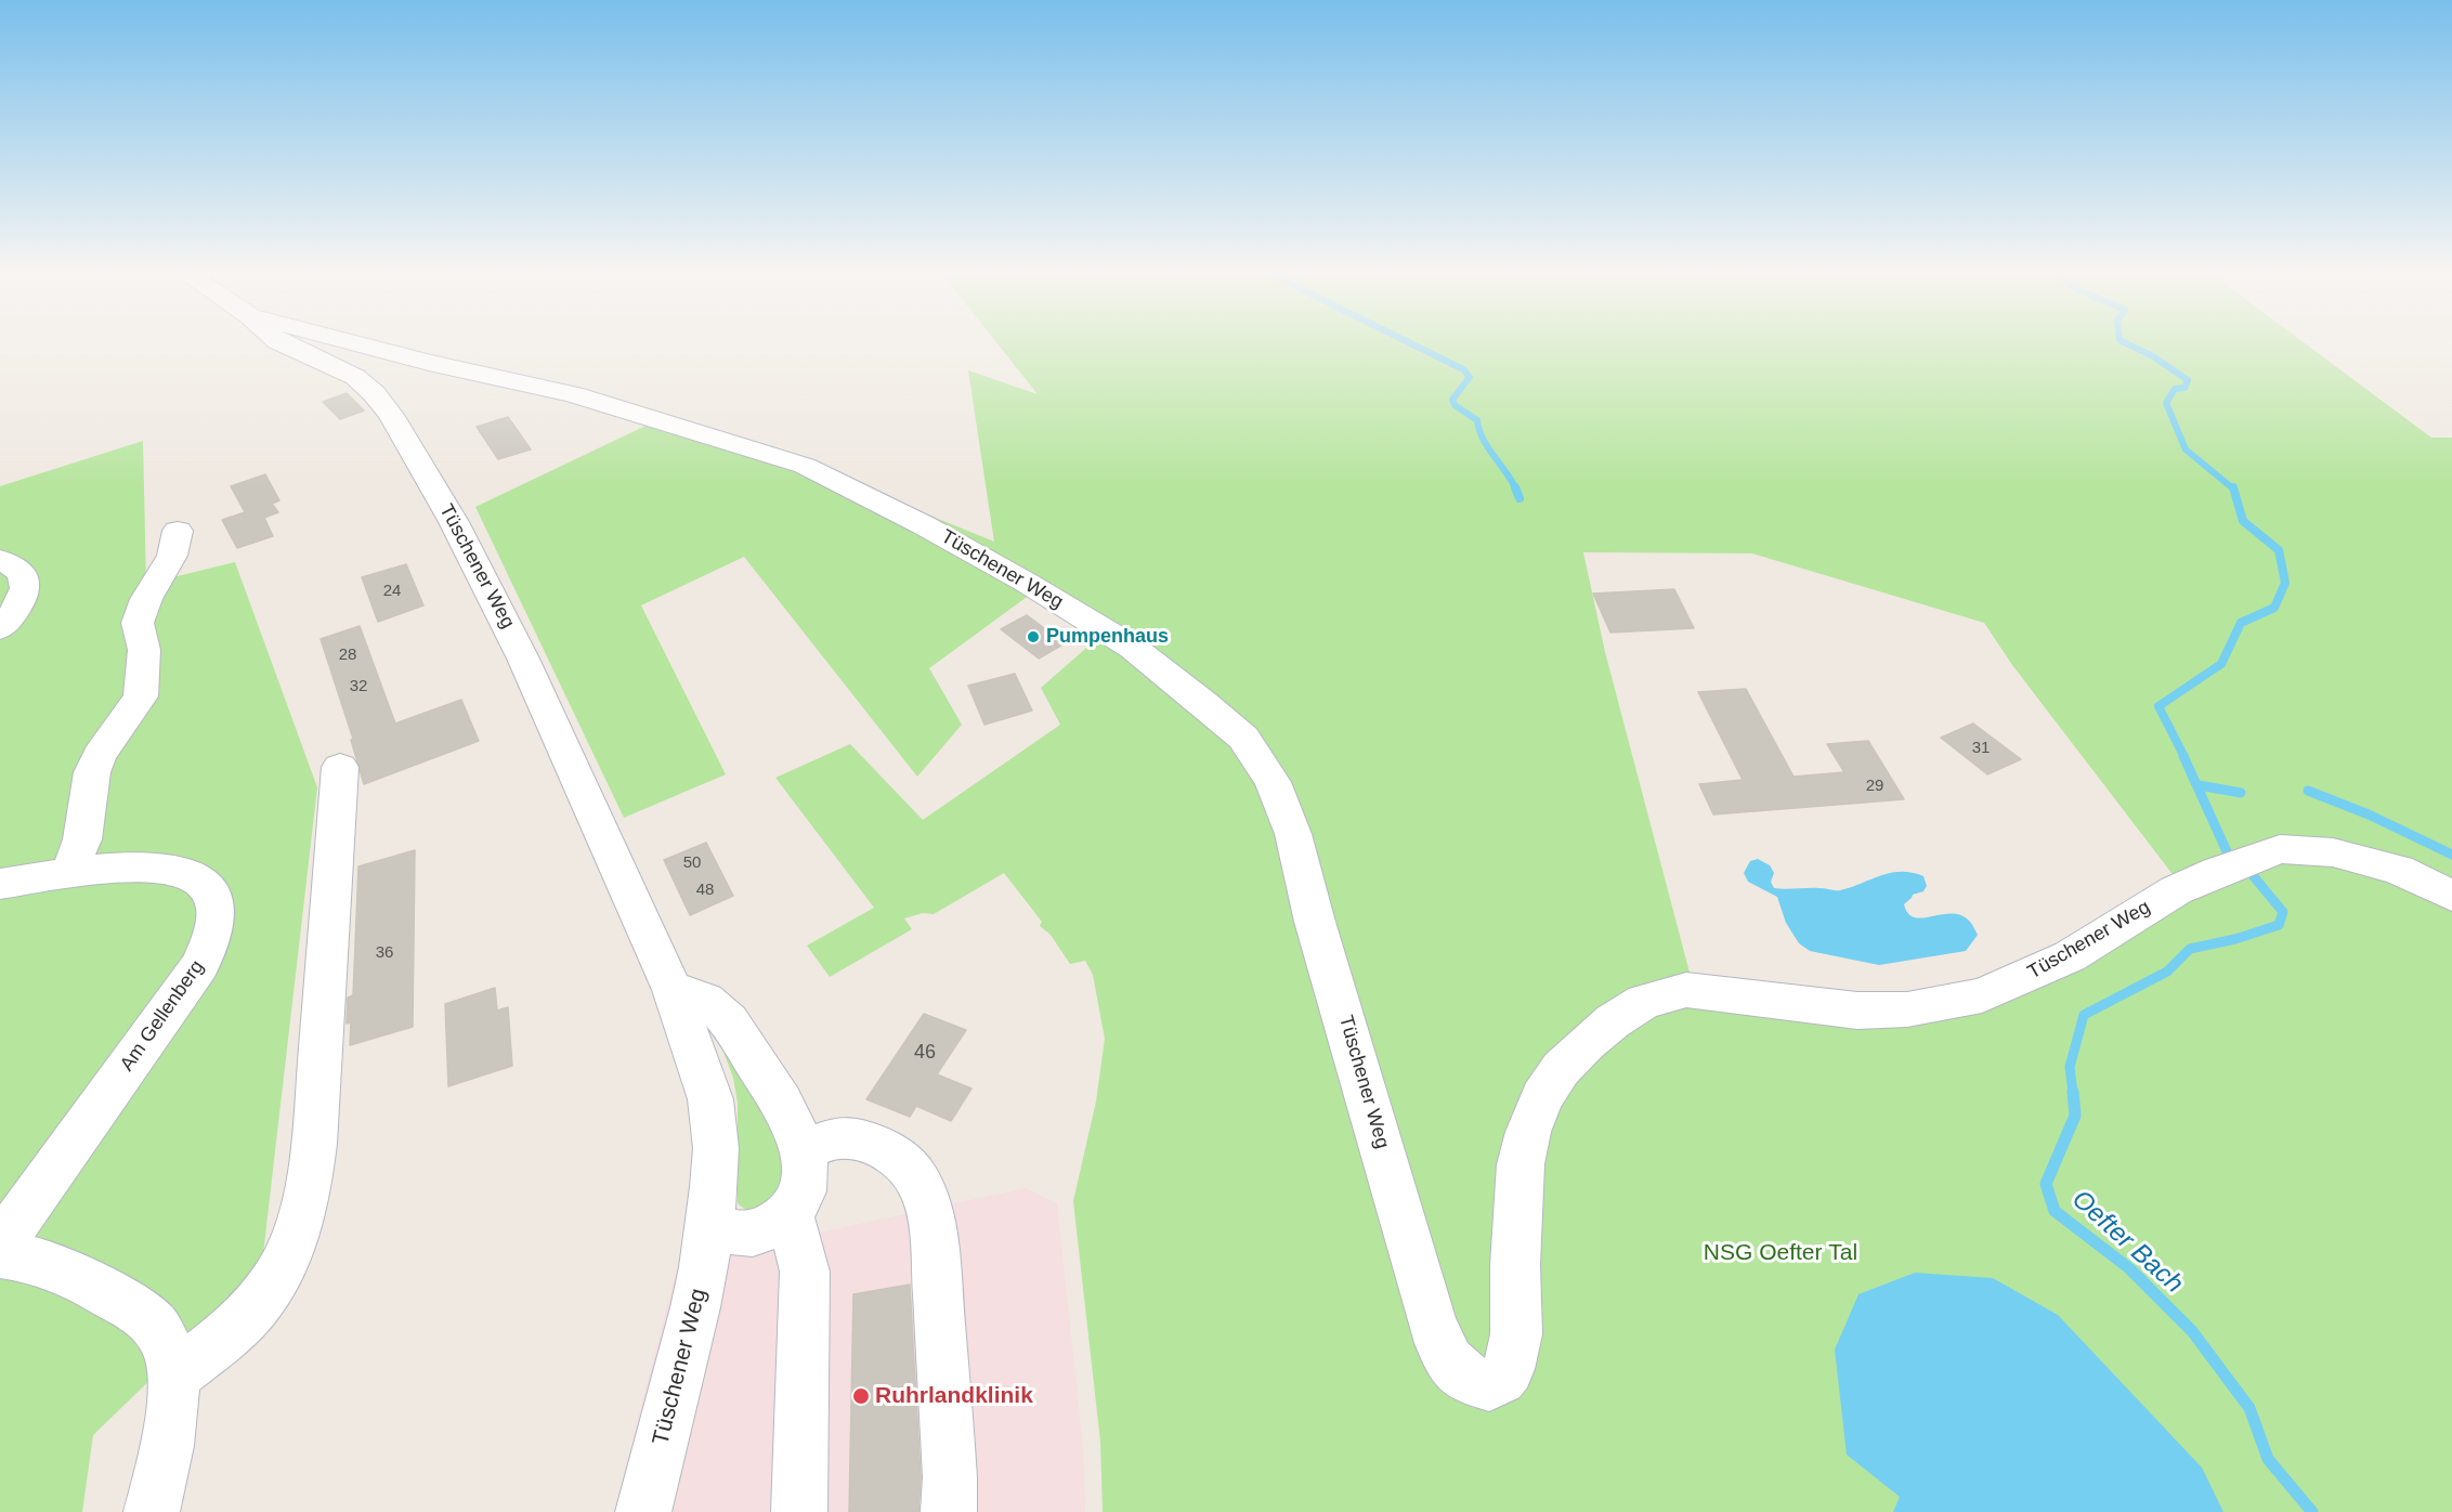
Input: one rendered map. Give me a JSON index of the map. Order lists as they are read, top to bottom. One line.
{"streets":{"street":["Tüschener Weg","Am Gellenberg"]},"water":["Oefter Bach"],"parks":["NSG Oefter Tal"],"places":["Pumpenhaus","Ruhrlandklinik"],"house_numbers":["24","28","32","31","29","50","48","36","46"]}
